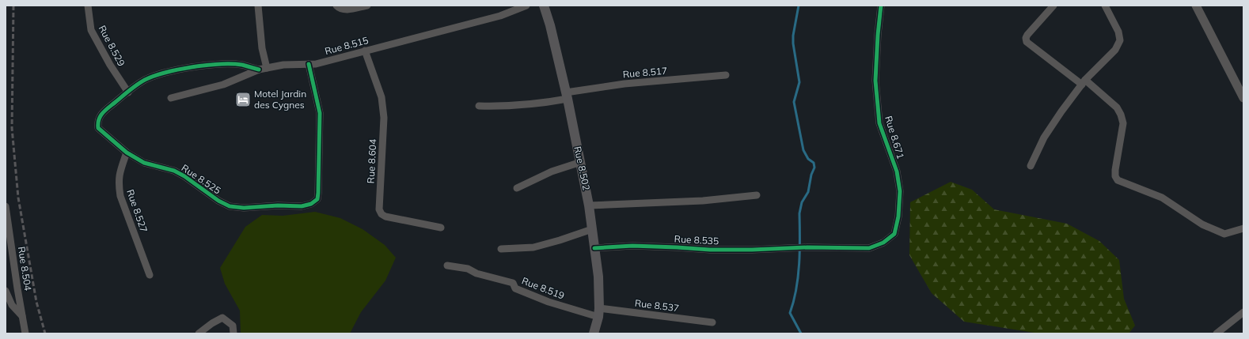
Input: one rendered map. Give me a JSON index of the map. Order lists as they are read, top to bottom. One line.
{"streets":{"main road":["Rue 8.502"],"street":["Rue 8.529","Rue 8.515","Rue 8.517","Rue 8.671","Rue 8.604","Rue 8.525","Rue 8.527","Rue 8.535","Rue 8.504","Rue 8.519","Rue 8.537"]},"crossings":[["Rue 8.529","Rue 8.525"],["Rue 8.515","Rue 8.604"],["Rue 8.515","Rue 8.525"],["Rue 8.517","Rue 8.502"],["Rue 8.671","Rue 8.535"],["Rue 8.502","Rue 8.535"],["Rue 8.502","Rue 8.519"],["Rue 8.502","Rue 8.537"],["Rue 8.525","Rue 8.527"],["Rue 8.519","Rue 8.537"]],"places":{"hotel":["Motel Jardin des Cygnes"]}}
